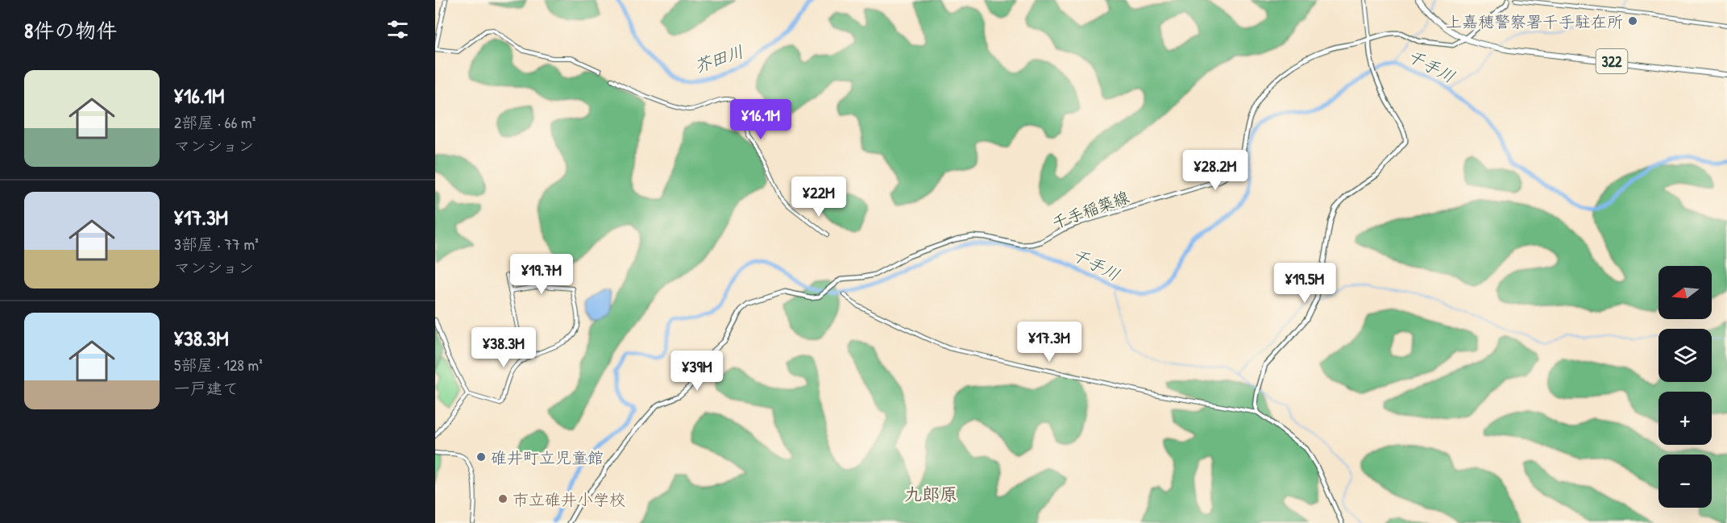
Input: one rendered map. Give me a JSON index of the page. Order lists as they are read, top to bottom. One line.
{"streets":{"highway":["322"],"main road":["千手稲築線"]},"crossings":[["322","千手稲築線"]],"districts":["九郎原"],"water":["芥田川","千手川"],"places":["上嘉穂警察署千手駐在所","碓井町立児童館","市立碓井小学校"],"north":"left","page":{"heading":"8件の物件","list":[{"name":"¥16.1M","note":"2部屋 · 66 m² · マンション"},{"name":"¥17.3M","note":"3部屋 · 77 m² · マンション"},{"name":"¥38.3M","note":"5部屋 · 128 m² · 一戸建て"}],"price":["¥16.1M","¥28.2M","¥22M","¥19.7M","¥19.5M","¥17.3M","¥38.3M","¥39M"],"map_buttons":["+","−"]}}
